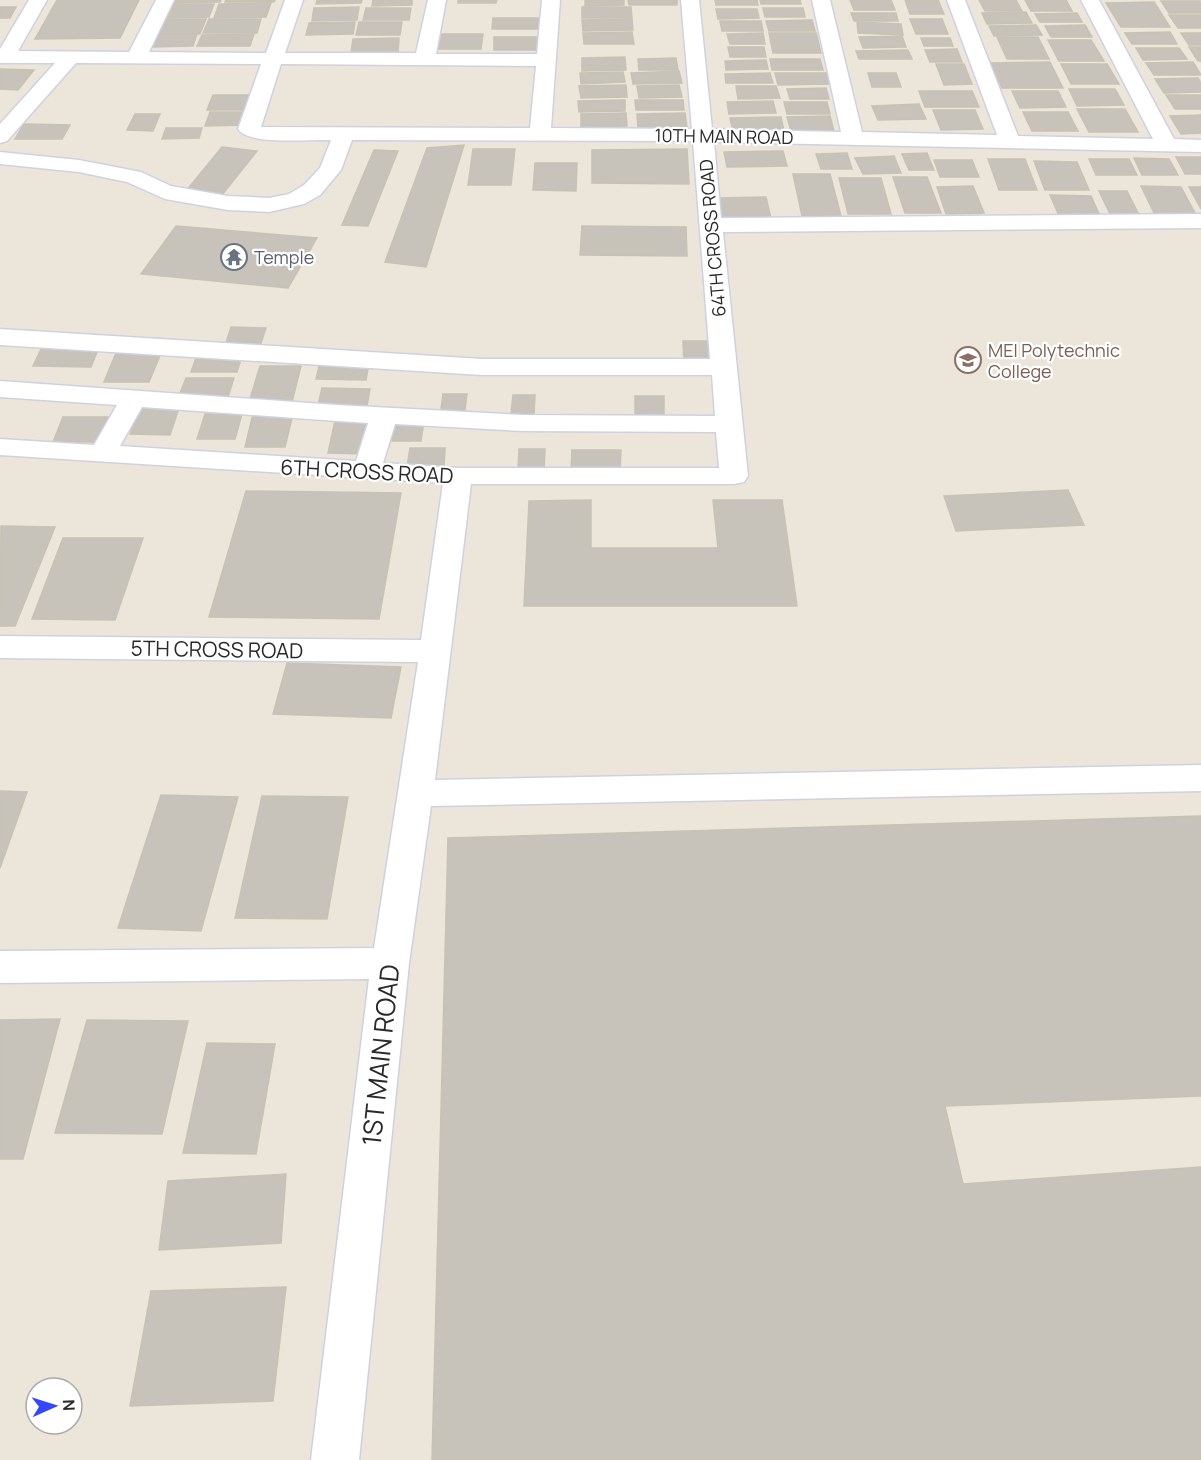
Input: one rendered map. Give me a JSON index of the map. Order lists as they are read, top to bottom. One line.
{"streets":{"street":["10TH MAIN ROAD","64TH CROSS ROAD","6TH CROSS ROAD","5TH CROSS ROAD","1ST MAIN ROAD"]},"crossings":[["10TH MAIN ROAD","64TH CROSS ROAD"],["64TH CROSS ROAD","6TH CROSS ROAD"],["6TH CROSS ROAD","1ST MAIN ROAD"],["5TH CROSS ROAD","1ST MAIN ROAD"]],"places":{"temple":["Temple"],"school or university":["MEI Polytechnic College"]},"north":"right"}
